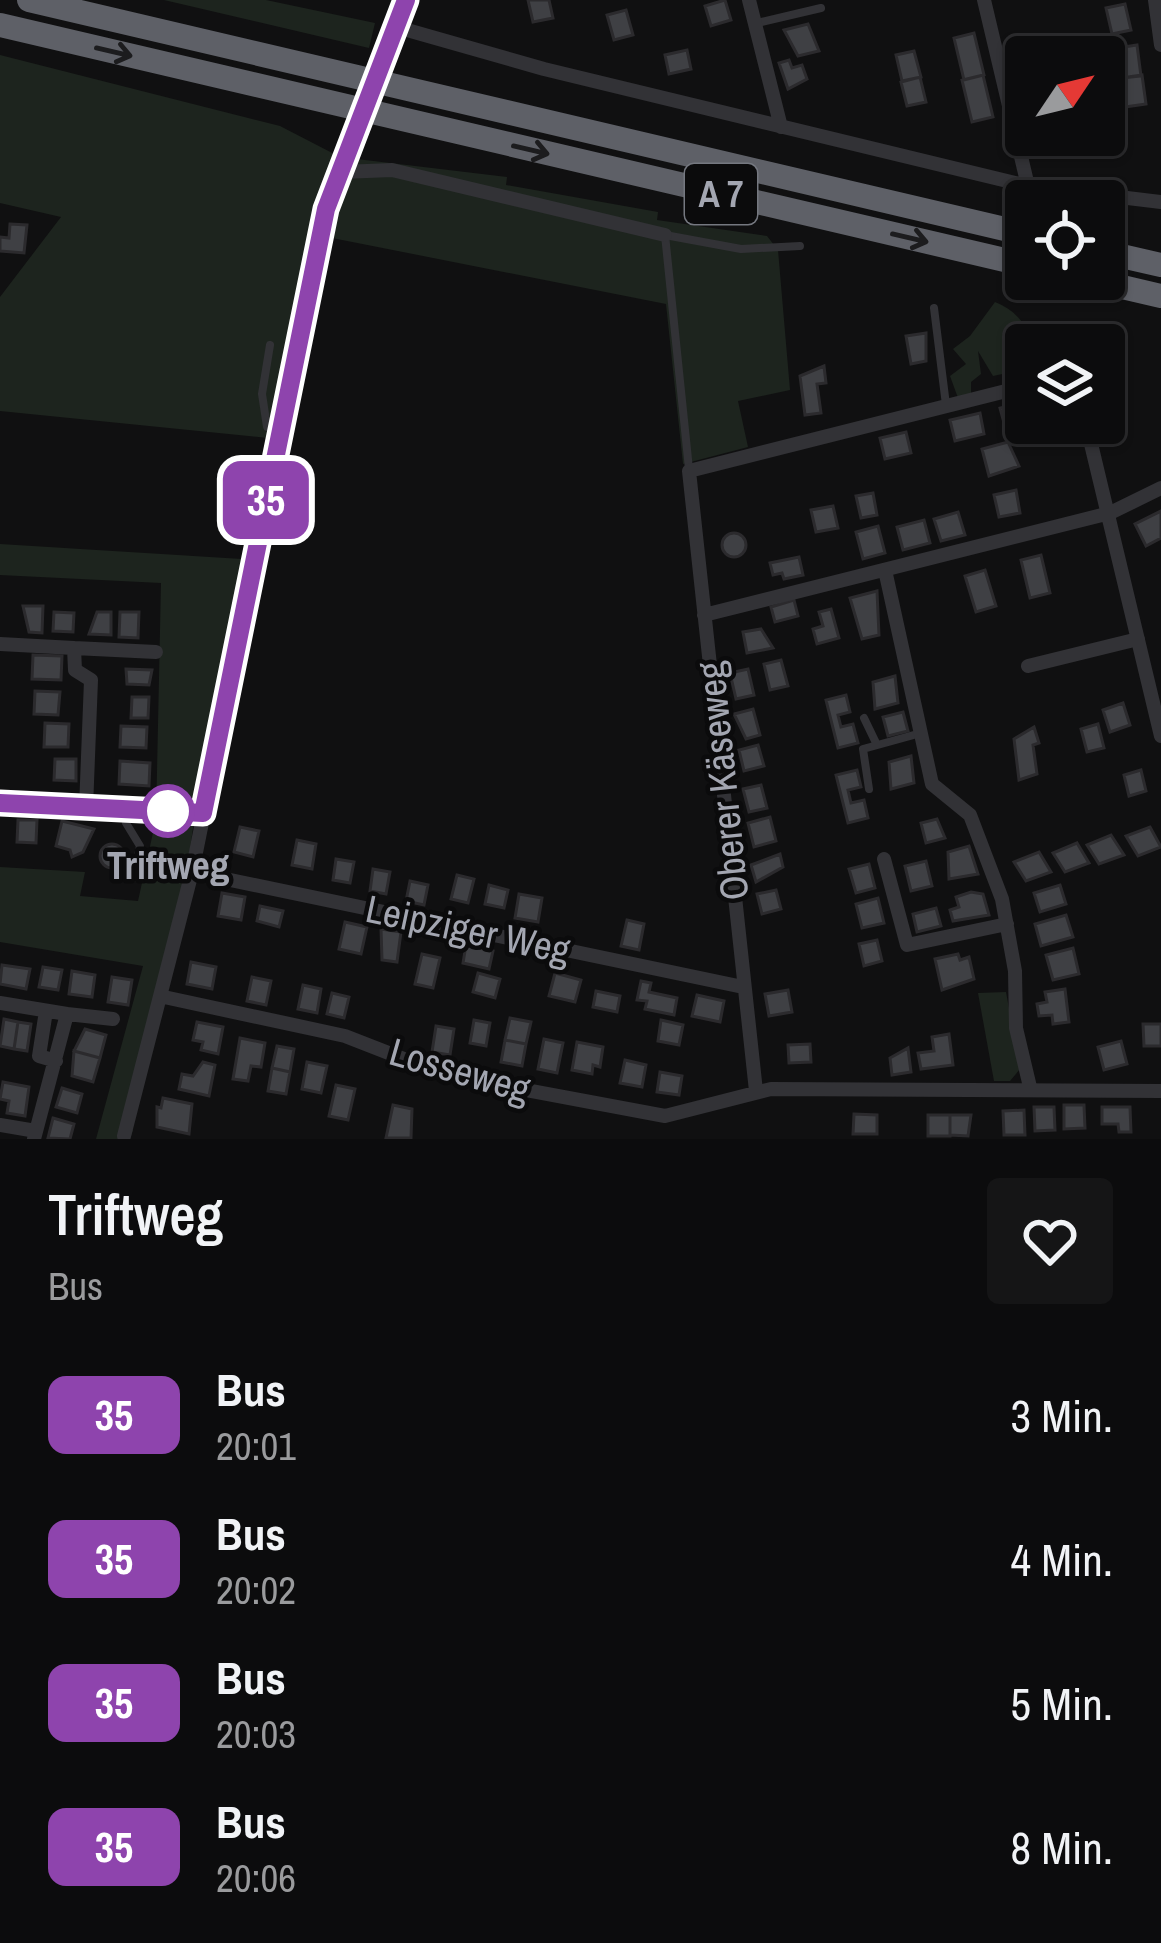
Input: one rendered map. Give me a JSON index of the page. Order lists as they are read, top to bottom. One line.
{"streets":{"highway":["A 7"],"street":["Oberer Käseweg","Leipziger Weg","Losseweg"]},"crossings":[["Oberer Käseweg","Leipziger Weg"],["Oberer Käseweg","Losseweg"]],"places":["Triftweg"],"lines":["bus line 35"],"north":"top right","page":{"on_map":"35","heading":["Triftweg","Bus"],"list":[{"mark":"35","name":"Bus","note":"20:01","value":"3 Min."},{"mark":"35","name":"Bus","note":"20:02","value":"4 Min."},{"mark":"35","name":"Bus","note":"20:03","value":"5 Min."},{"mark":"35","name":"Bus","note":"20:06","value":"8 Min."}]}}
